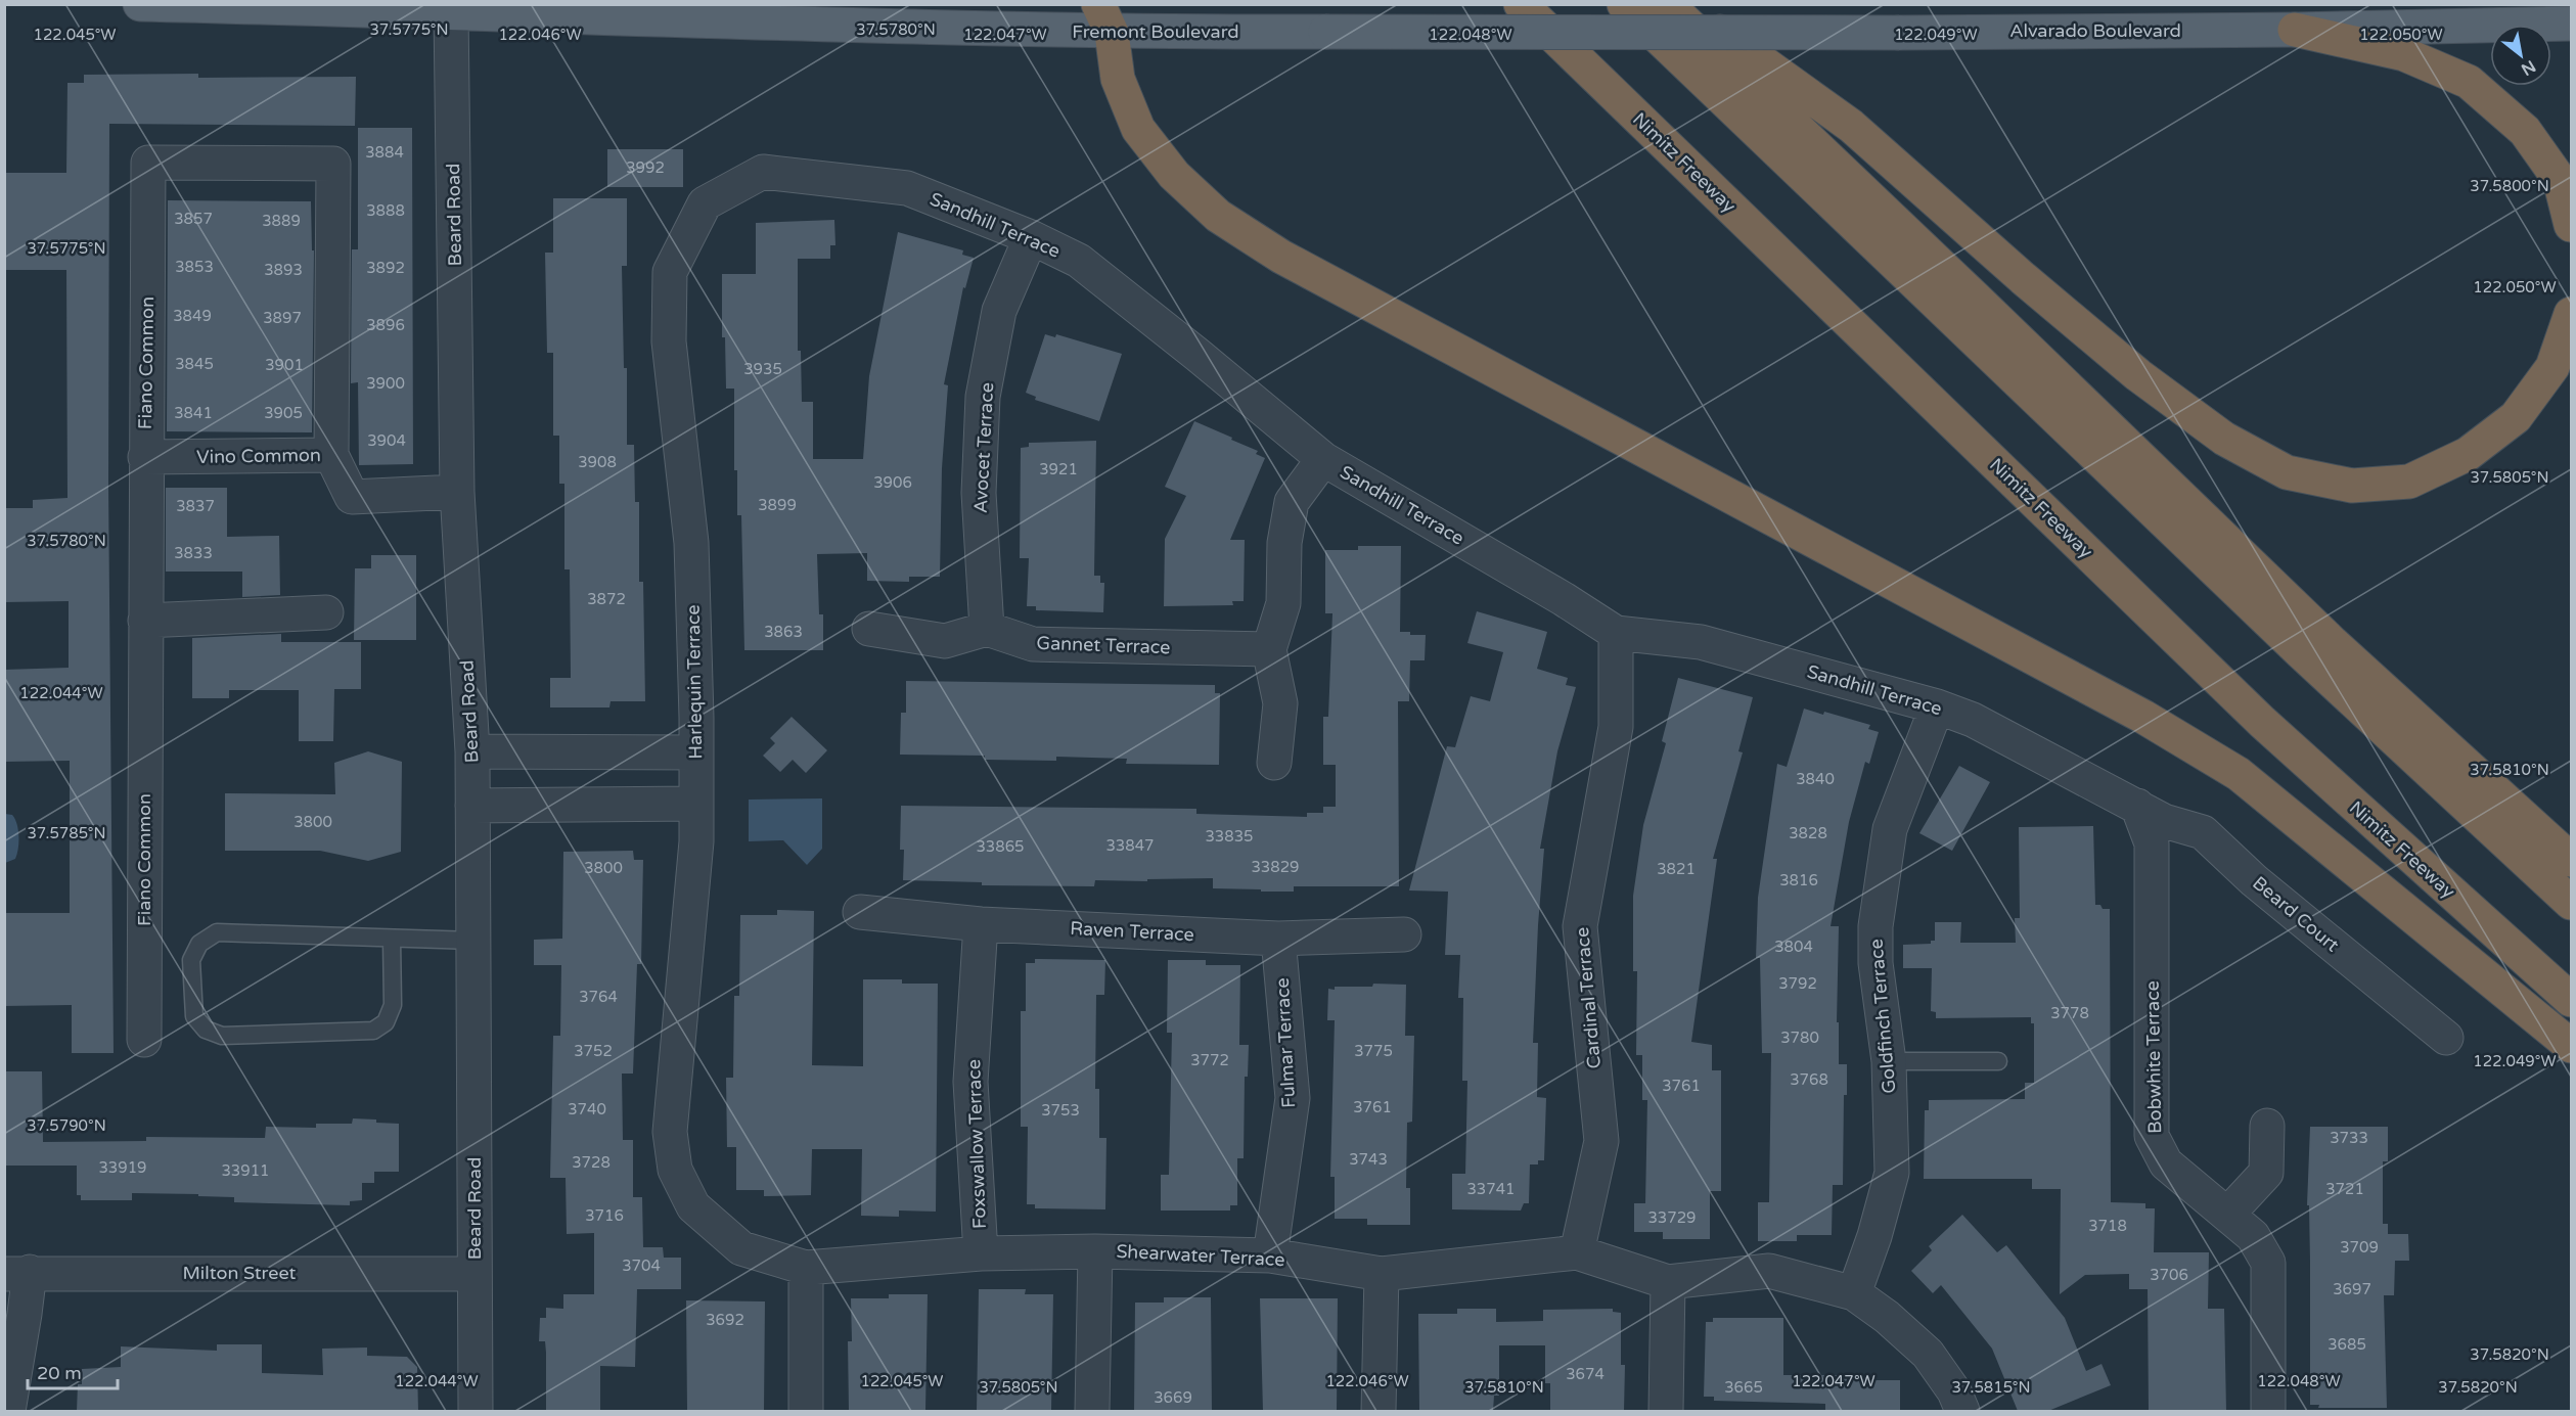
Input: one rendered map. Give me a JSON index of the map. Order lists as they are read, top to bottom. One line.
{"streets":{"highway":["Nimitz Freeway"],"main road":["Alvarado Boulevard","Fremont Boulevard"],"street":["Beard Road","Sandhill Terrace","Fiano Common","Avocet Terrace","Vino Common","Gannet Terrace","Harlequin Terrace","Beard Court","Raven Terrace","Cardinal Terrace","Goldfinch Terrace","Fulmar Terrace","Bobwhite Terrace","Foxswallow Terrace","Shearwater Terrace","Milton Street"]},"crossings":[["Alvarado Boulevard","Fremont Boulevard"],["Fremont Boulevard","Beard Road"],["Beard Road","Vino Common"],["Beard Road","Milton Street"],["Sandhill Terrace","Avocet Terrace"],["Sandhill Terrace","Harlequin Terrace"],["Sandhill Terrace","Beard Court"],["Sandhill Terrace","Cardinal Terrace"],["Sandhill Terrace","Goldfinch Terrace"],["Sandhill Terrace","Bobwhite Terrace"],["Fiano Common","Vino Common"],["Avocet Terrace","Gannet Terrace"],["Harlequin Terrace","Shearwater Terrace"],["Beard Court","Bobwhite Terrace"],["Raven Terrace","Fulmar Terrace"],["Raven Terrace","Foxswallow Terrace"],["Cardinal Terrace","Shearwater Terrace"],["Goldfinch Terrace","Shearwater Terrace"],["Fulmar Terrace","Shearwater Terrace"],["Foxswallow Terrace","Shearwater Terrace"]],"house_numbers":["3884","3992","3888","3857","3889","3853","3892","3893","3849","3897","3896","3845","3901","3935","3900","3841","3905","3904","3908","3921","3906","3899","3837","3833","3872","3863","3840","3800","3828","33835","33847","33865","33829","3800","3821","3816","3804","3792","3764","3778","3780","3752","3775","3772","3768","3761","3761","3740","3753","3733","3743","3728","33919","33911","33741","3721","3716","33729","3718","3709","3704","3706","3697","3692","3685","3674","3665","3669"],"scale_bar":"20 m","north":"bottom right","coordinates":["37.5775°N","37.5780°N","122.050°W","122.046°W","122.047°W","122.049°W","122.045°W","122.048°W","37.5800°N","37.5805°N","122.044°W","37.5810°N","37.5785°N","37.5790°N","37.5820°N","37.5815°N"]}
